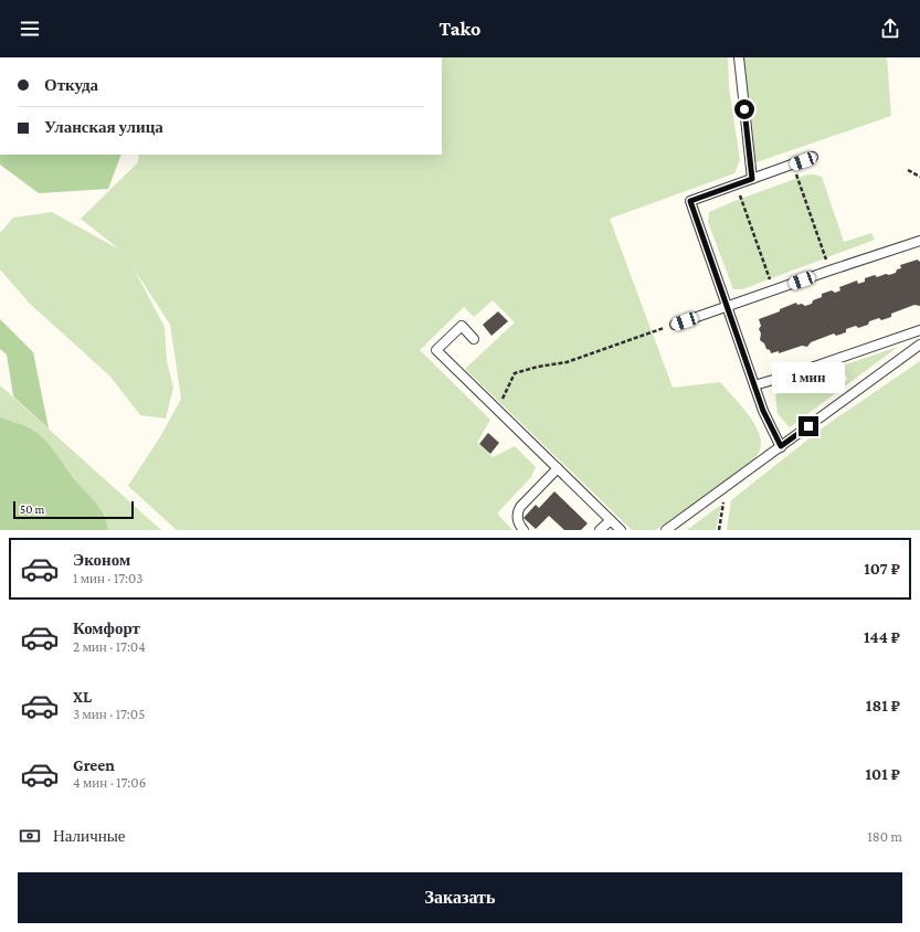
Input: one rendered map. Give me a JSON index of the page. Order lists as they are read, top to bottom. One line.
{"scale_bar":"50 m","page":{"header":"Tako","banner":["Откуда","Уланская улица"],"bubble":"1 мин","scale":"50 m","list":[{"name":"Эконом","note":"1 мин · 17:03","value":"107 ₽"},{"name":"Комфорт","note":"2 мин · 17:04","value":"144 ₽"},{"name":"XL","note":"3 мин · 17:05","value":"181 ₽"},{"name":"Green","note":"4 мин · 17:06","value":"101 ₽"}],"pay":["Наличные","180 m"],"buttons":"Заказать"}}
